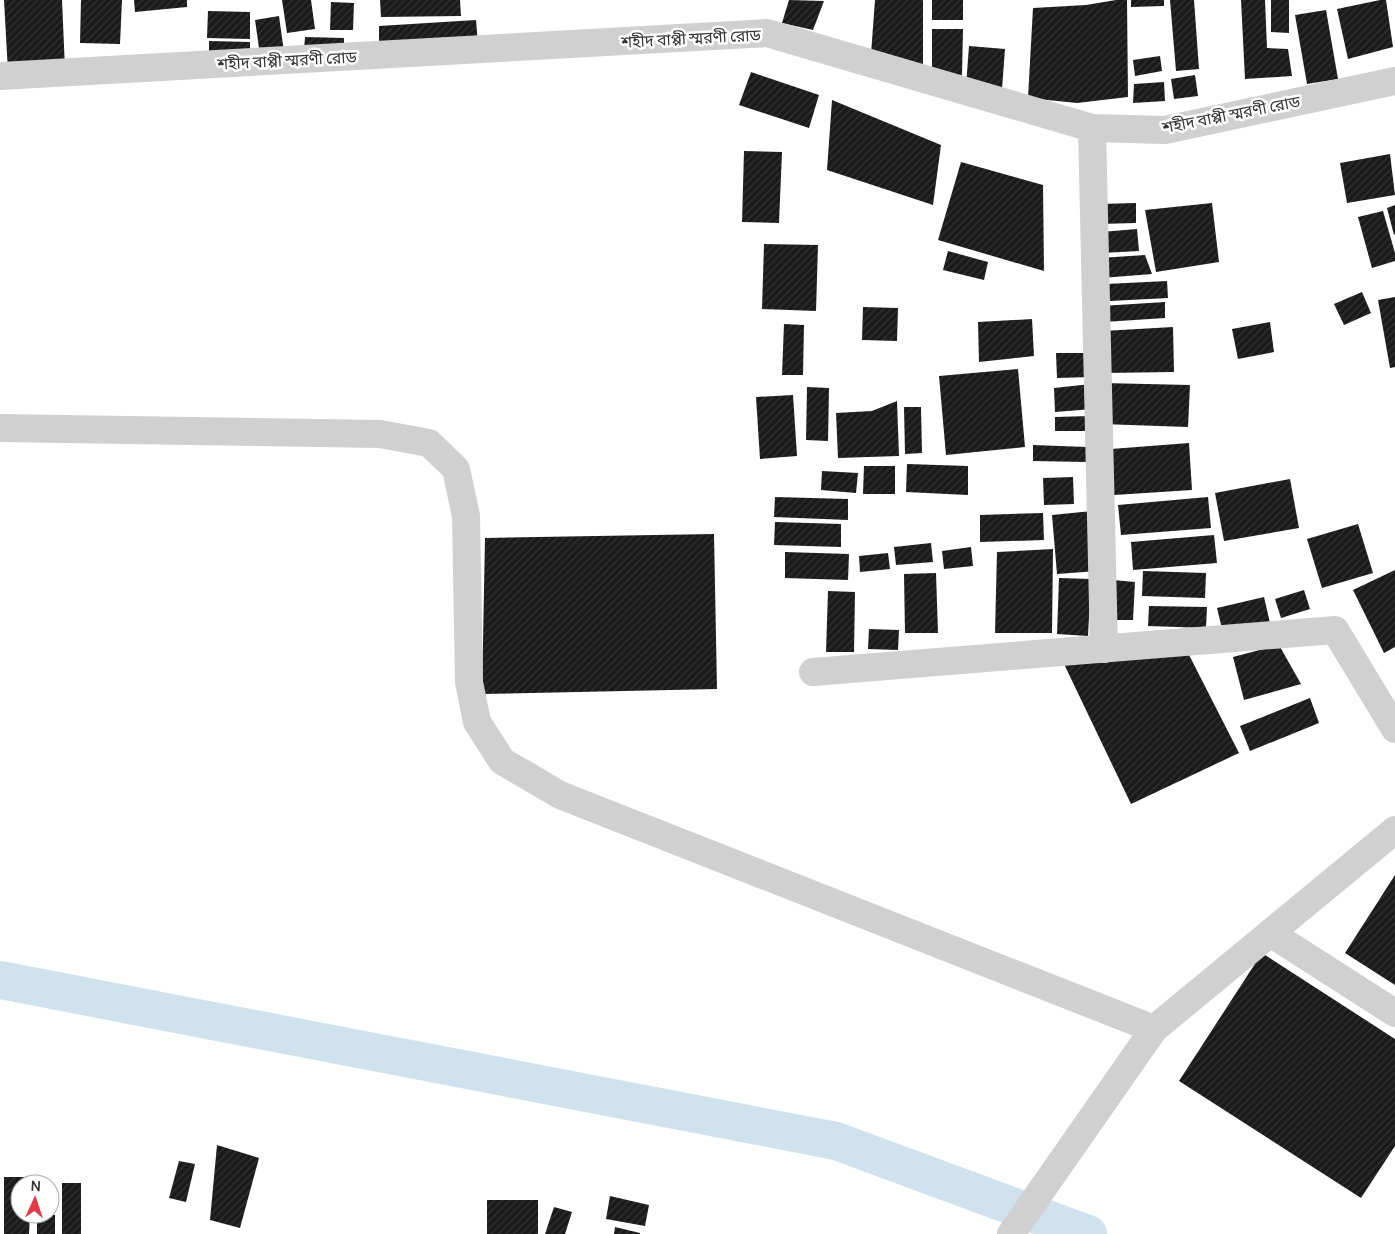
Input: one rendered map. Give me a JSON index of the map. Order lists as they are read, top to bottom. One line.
{"streets":{"street":["শহীদ বাপ্পী স্মরণী রোড"]},"north":"top"}
